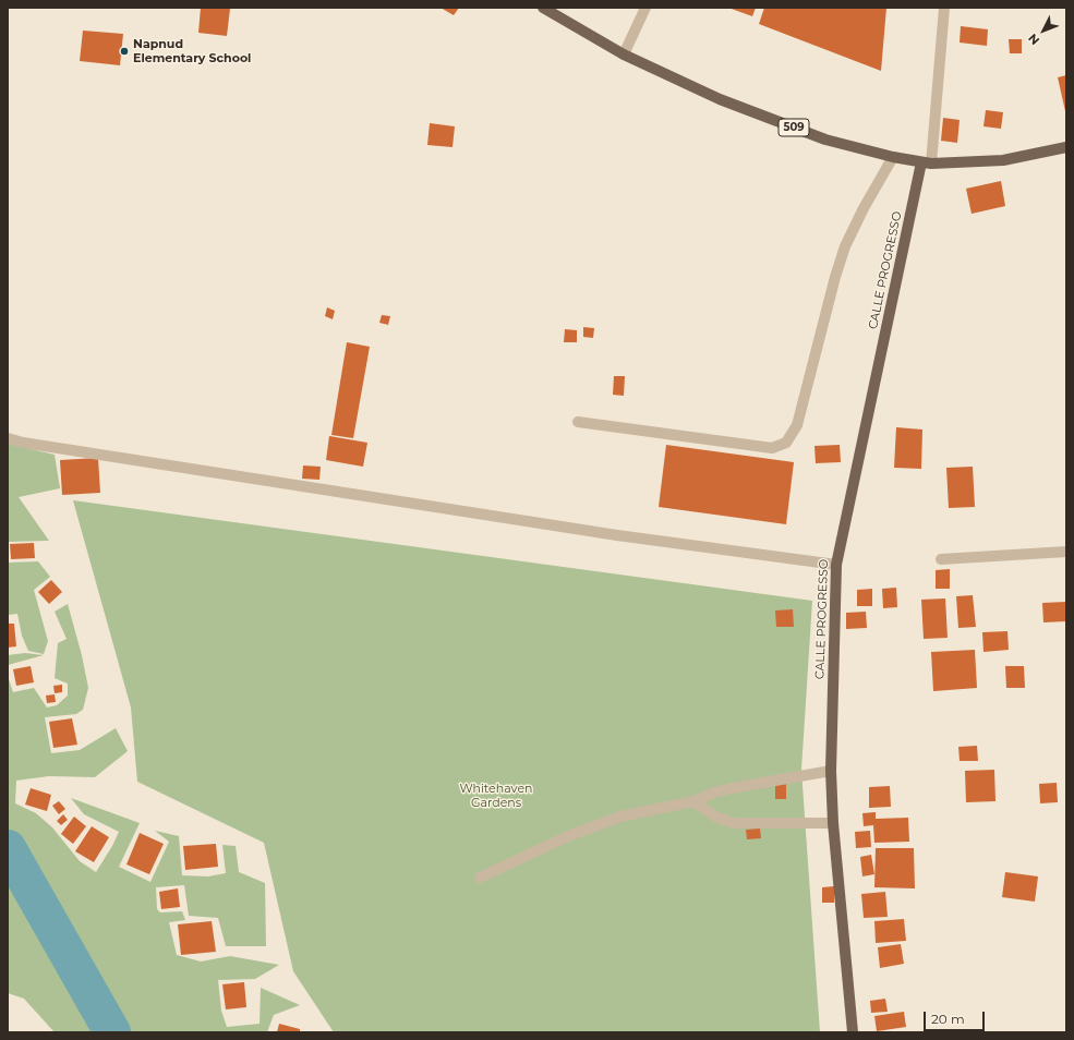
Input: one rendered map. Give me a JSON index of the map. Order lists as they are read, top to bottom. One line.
{"streets":{"main road":["509","CALLE PROGRESSO"]},"crossings":[["509","CALLE PROGRESSO"]],"parks":["Whitehaven Gardens"],"places":["Napnud Elementary School"],"scale_bar":"20 m","north":"bottom left"}
